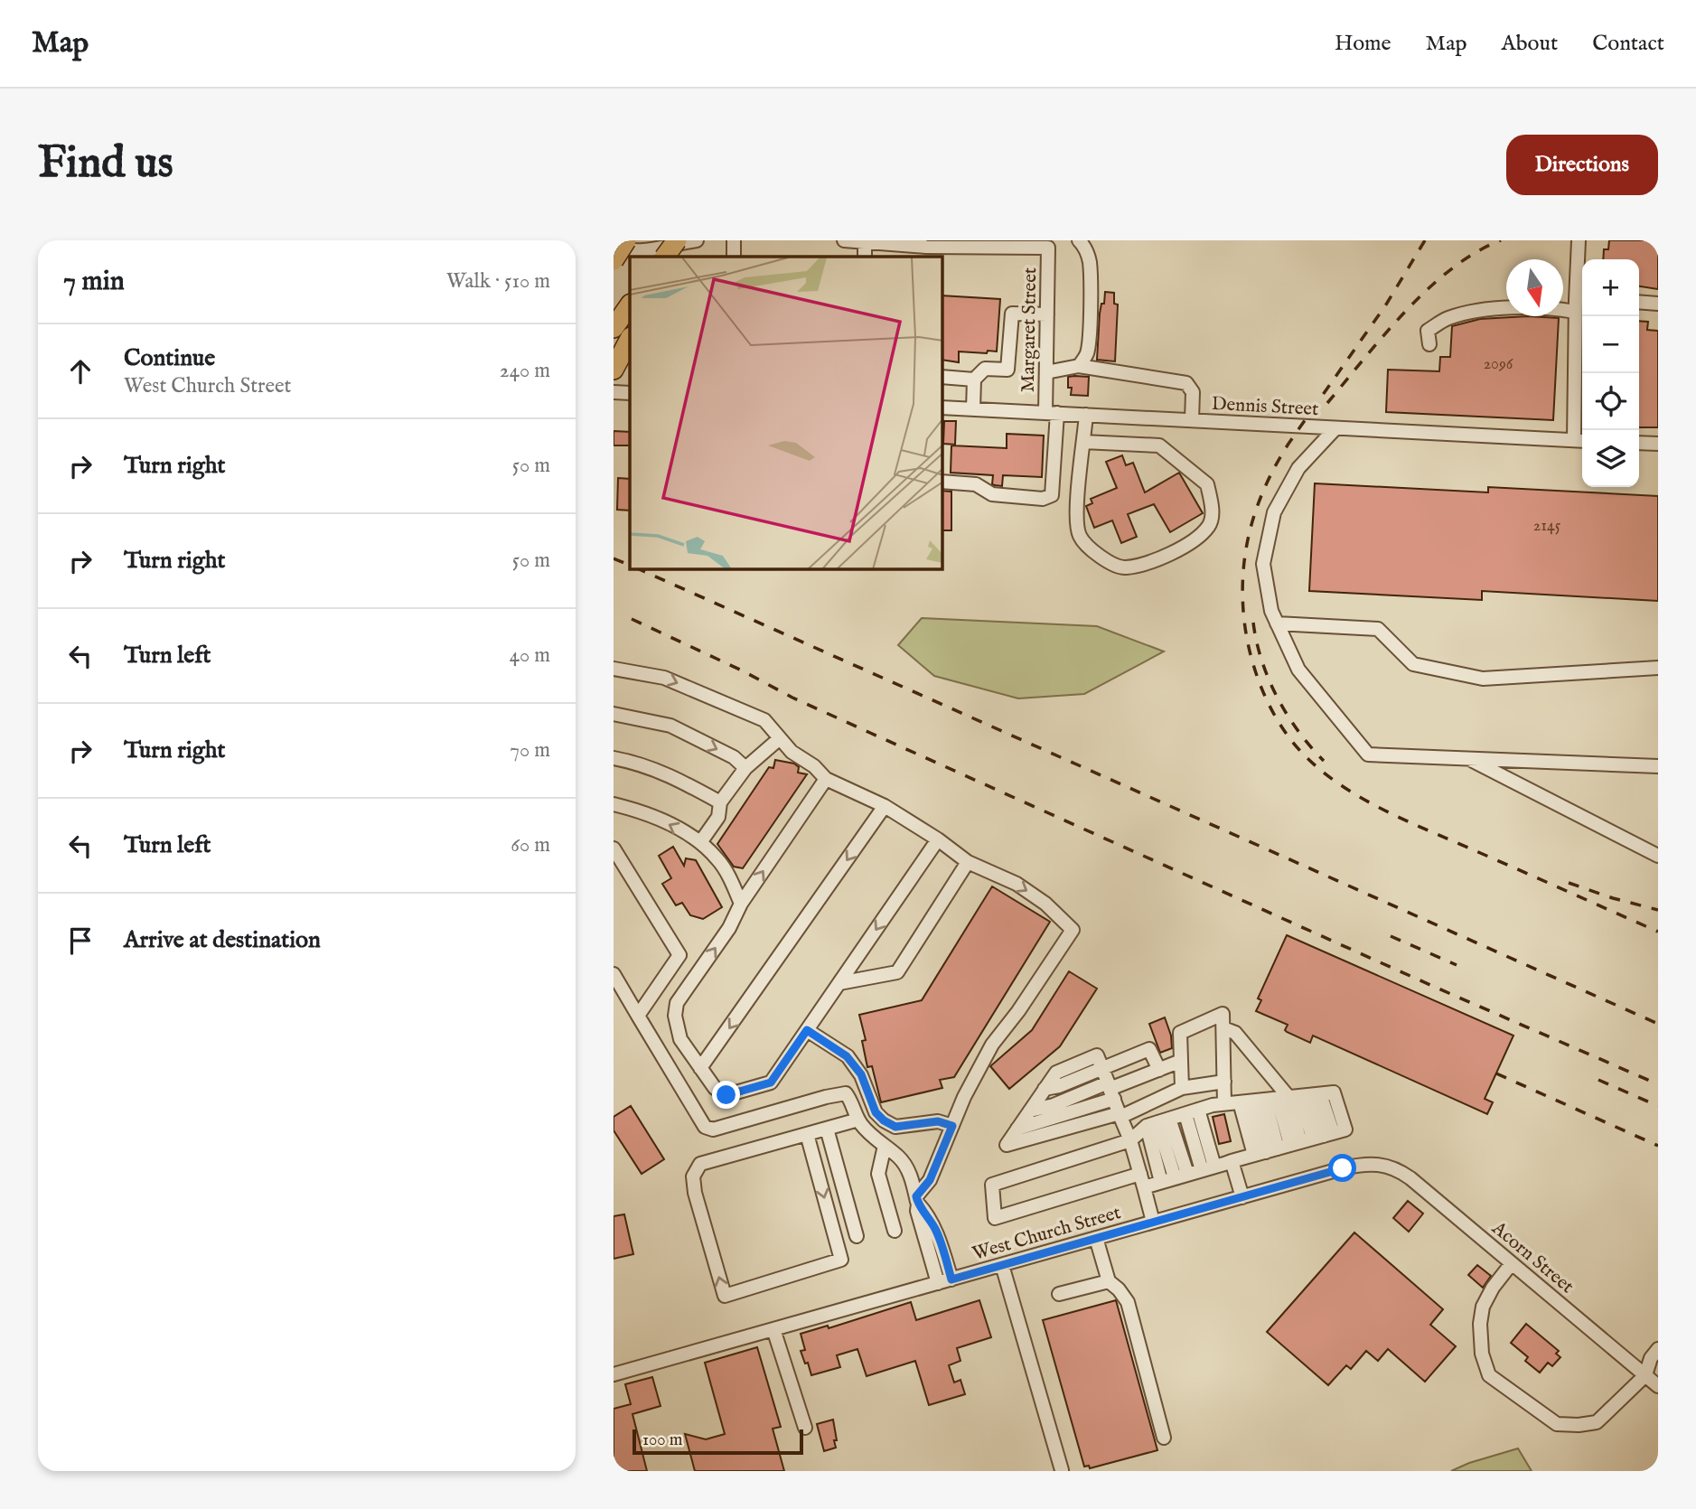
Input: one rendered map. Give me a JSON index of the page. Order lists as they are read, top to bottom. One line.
{"streets":{"street":["Margaret Street","Dennis Street","West Church Street","Acorn Street"]},"crossings":[["Margaret Street","Dennis Street"],["West Church Street","Acorn Street"]],"house_numbers":["2096","2145"],"scale_bar":"100 m","north":"bottom","page":{"header":"Map","nav":["Home","Map","About","Contact"],"buttons":"Directions","title":"Find us","heading":["7 min","Walk · 510 m"],"map_buttons":["+","−"],"list":[["Continue","West Church Street","240 m"],["Turn right","50 m"],["Turn right","50 m"],["Turn left","40 m"],["Turn right","70 m"],["Turn left","60 m"],"Arrive at destination"],"scale":"100 m"}}
